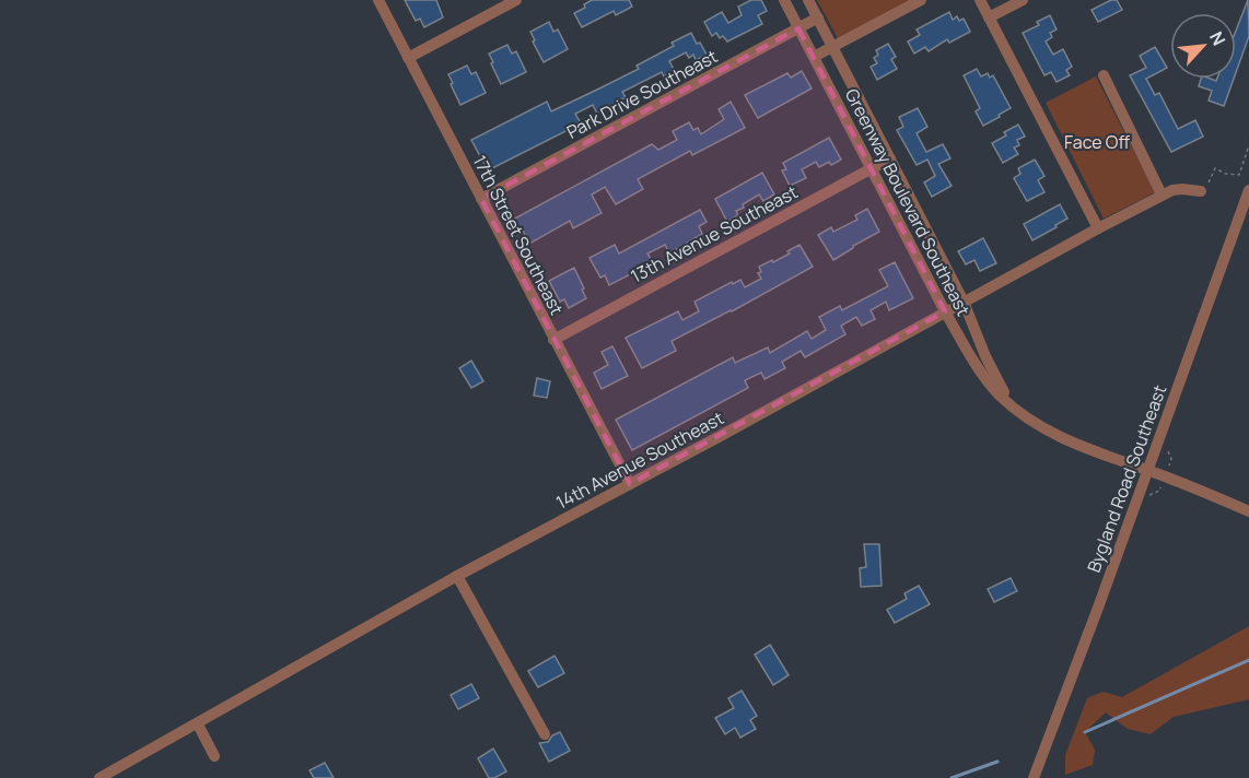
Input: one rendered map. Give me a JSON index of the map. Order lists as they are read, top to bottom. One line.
{"streets":{"street":["Park Drive Southeast","Greenway Boulevard Southeast","13th Avenue Southeast","17th Street Southeast","14th Avenue Southeast","Bygland Road Southeast"]},"crossings":[["Park Drive Southeast","Greenway Boulevard Southeast"],["Park Drive Southeast","17th Street Southeast"],["Greenway Boulevard Southeast","13th Avenue Southeast"],["Greenway Boulevard Southeast","14th Avenue Southeast"],["Greenway Boulevard Southeast","Bygland Road Southeast"],["13th Avenue Southeast","17th Street Southeast"],["17th Street Southeast","14th Avenue Southeast"]],"parks":["Face Off"],"north":"top right"}
